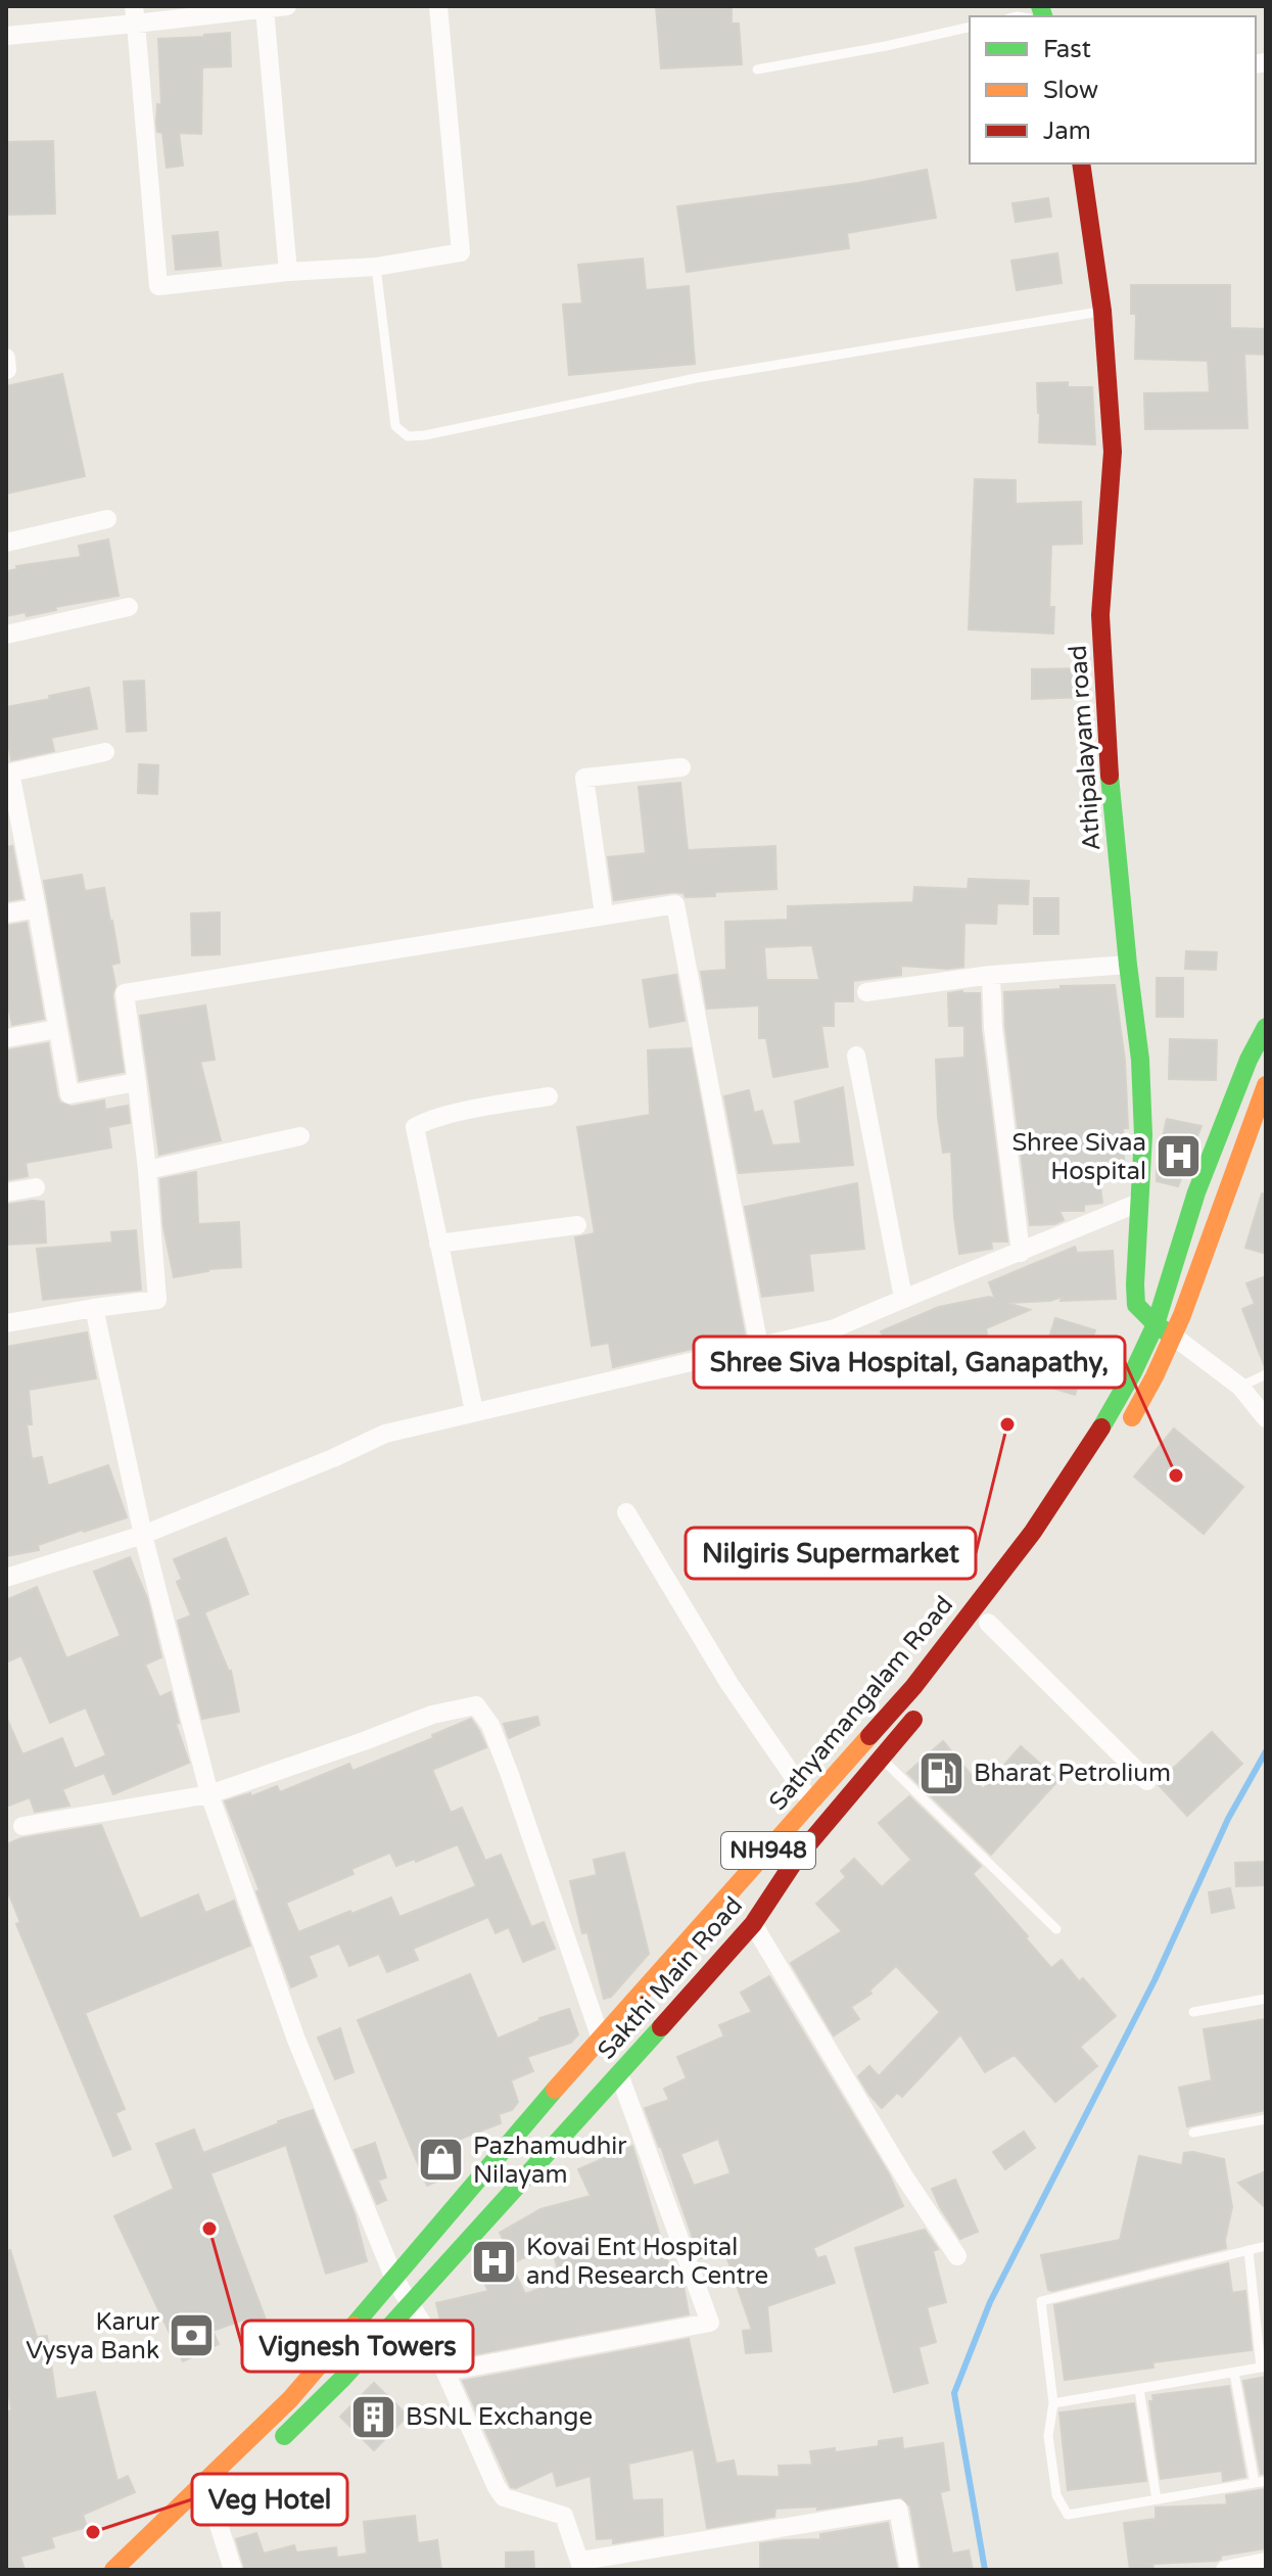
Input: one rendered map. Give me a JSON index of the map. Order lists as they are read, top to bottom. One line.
{"streets":{"main road":["Athipalayam road","Sathyamangalam Road","NH948","Sakthi Main Road"]},"crossings":[["Athipalayam road","Sathyamangalam Road"]],"places":{"hospital":["Shree Sivaa Hospital","Kovai Ent Hospital and Research Centre"],"other":["Nilgiris Supermarket","Shree Siva Hospital, Ganapathy,","Vignesh Towers","Veg Hotel"],"fuel station":["Bharat Petrolium"],"shop":["Pazhamudhir Nilayam"],"bank":["Karur Vysya Bank"],"building":["BSNL Exchange"]},"legend":["Fast","Slow","Jam"]}
